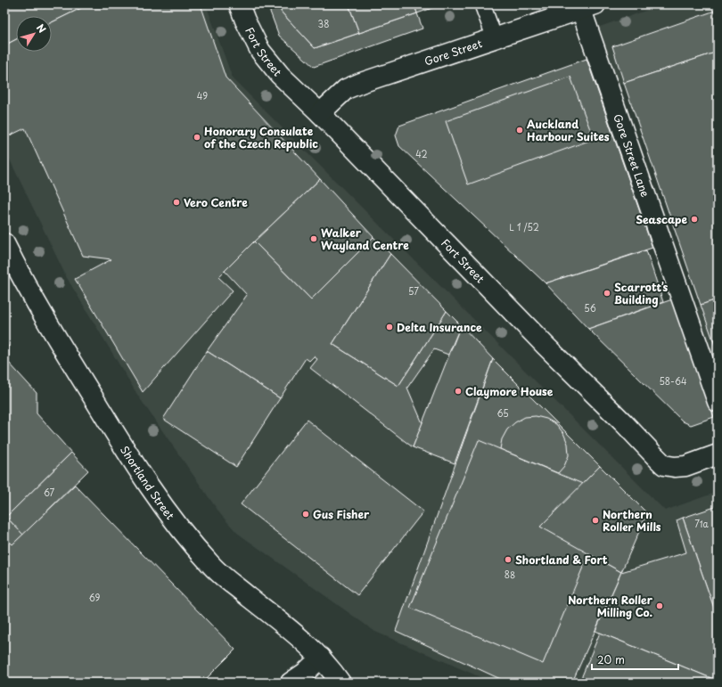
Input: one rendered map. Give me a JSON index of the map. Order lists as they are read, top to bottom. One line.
{"streets":{"street":["Fort Street","Gore Street","Gore Street Lane","Shortland Street"]},"crossings":[["Fort Street","Gore Street"],["Gore Street","Gore Street Lane"]],"places":["Auckland Harbour Suites","Honorary Consulate of the Czech Republic","Vero Centre","Seascape","Walker Wayland Centre","Scarrott’s Building","Delta Insurance","Claymore House","Gus Fisher","Northern Roller Mills","Shortland & Fort","Northern Roller Milling Co."],"house_numbers":["38","49","42","L 1 /52","57","56","58-64","65","67","71a","88","69"],"scale_bar":"20 m","north":"top right"}
